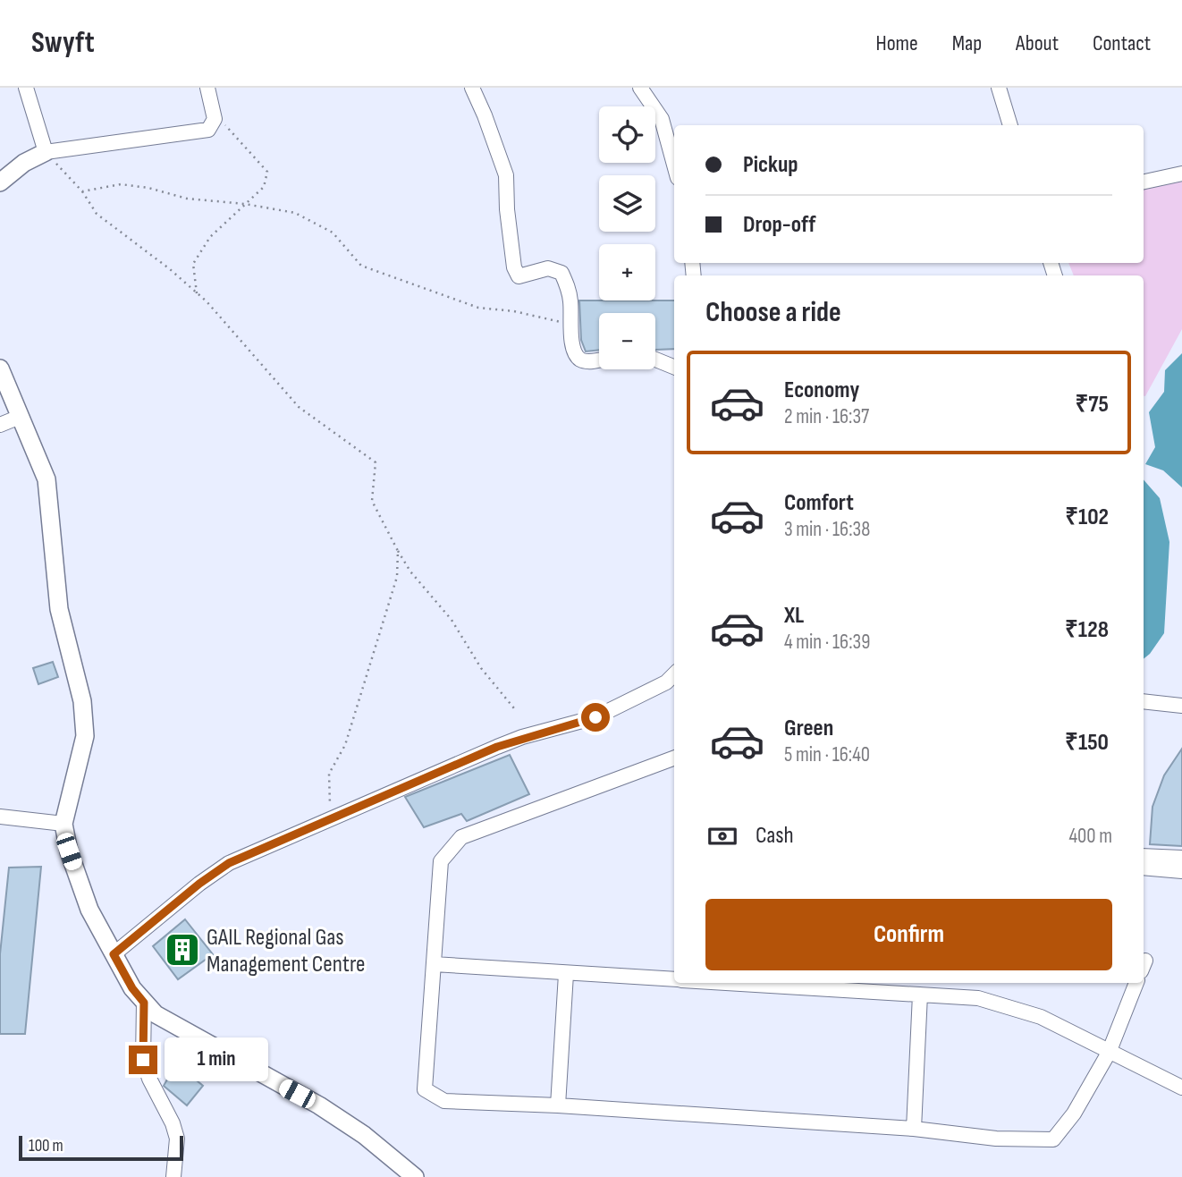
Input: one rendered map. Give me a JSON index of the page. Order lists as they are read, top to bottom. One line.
{"places":{"building":["GAIL Regional Gas Management Centre"]},"scale_bar":"100 m","page":{"header":"Swyft","nav":["Home","Map","About","Contact"],"map_buttons":["+","−"],"banner":["Pickup","Drop-off"],"heading":"Choose a ride","list":[{"name":"Economy","note":"2 min · 16:37","value":"₹75"},{"name":"Comfort","note":"3 min · 16:38","value":"₹102"},{"name":"XL","note":"4 min · 16:39","value":"₹128"},{"name":"Green","note":"5 min · 16:40","value":"₹150"}],"pay":["Cash","400 m"],"buttons":"Confirm","bubble":"1 min","scale":"100 m"}}
